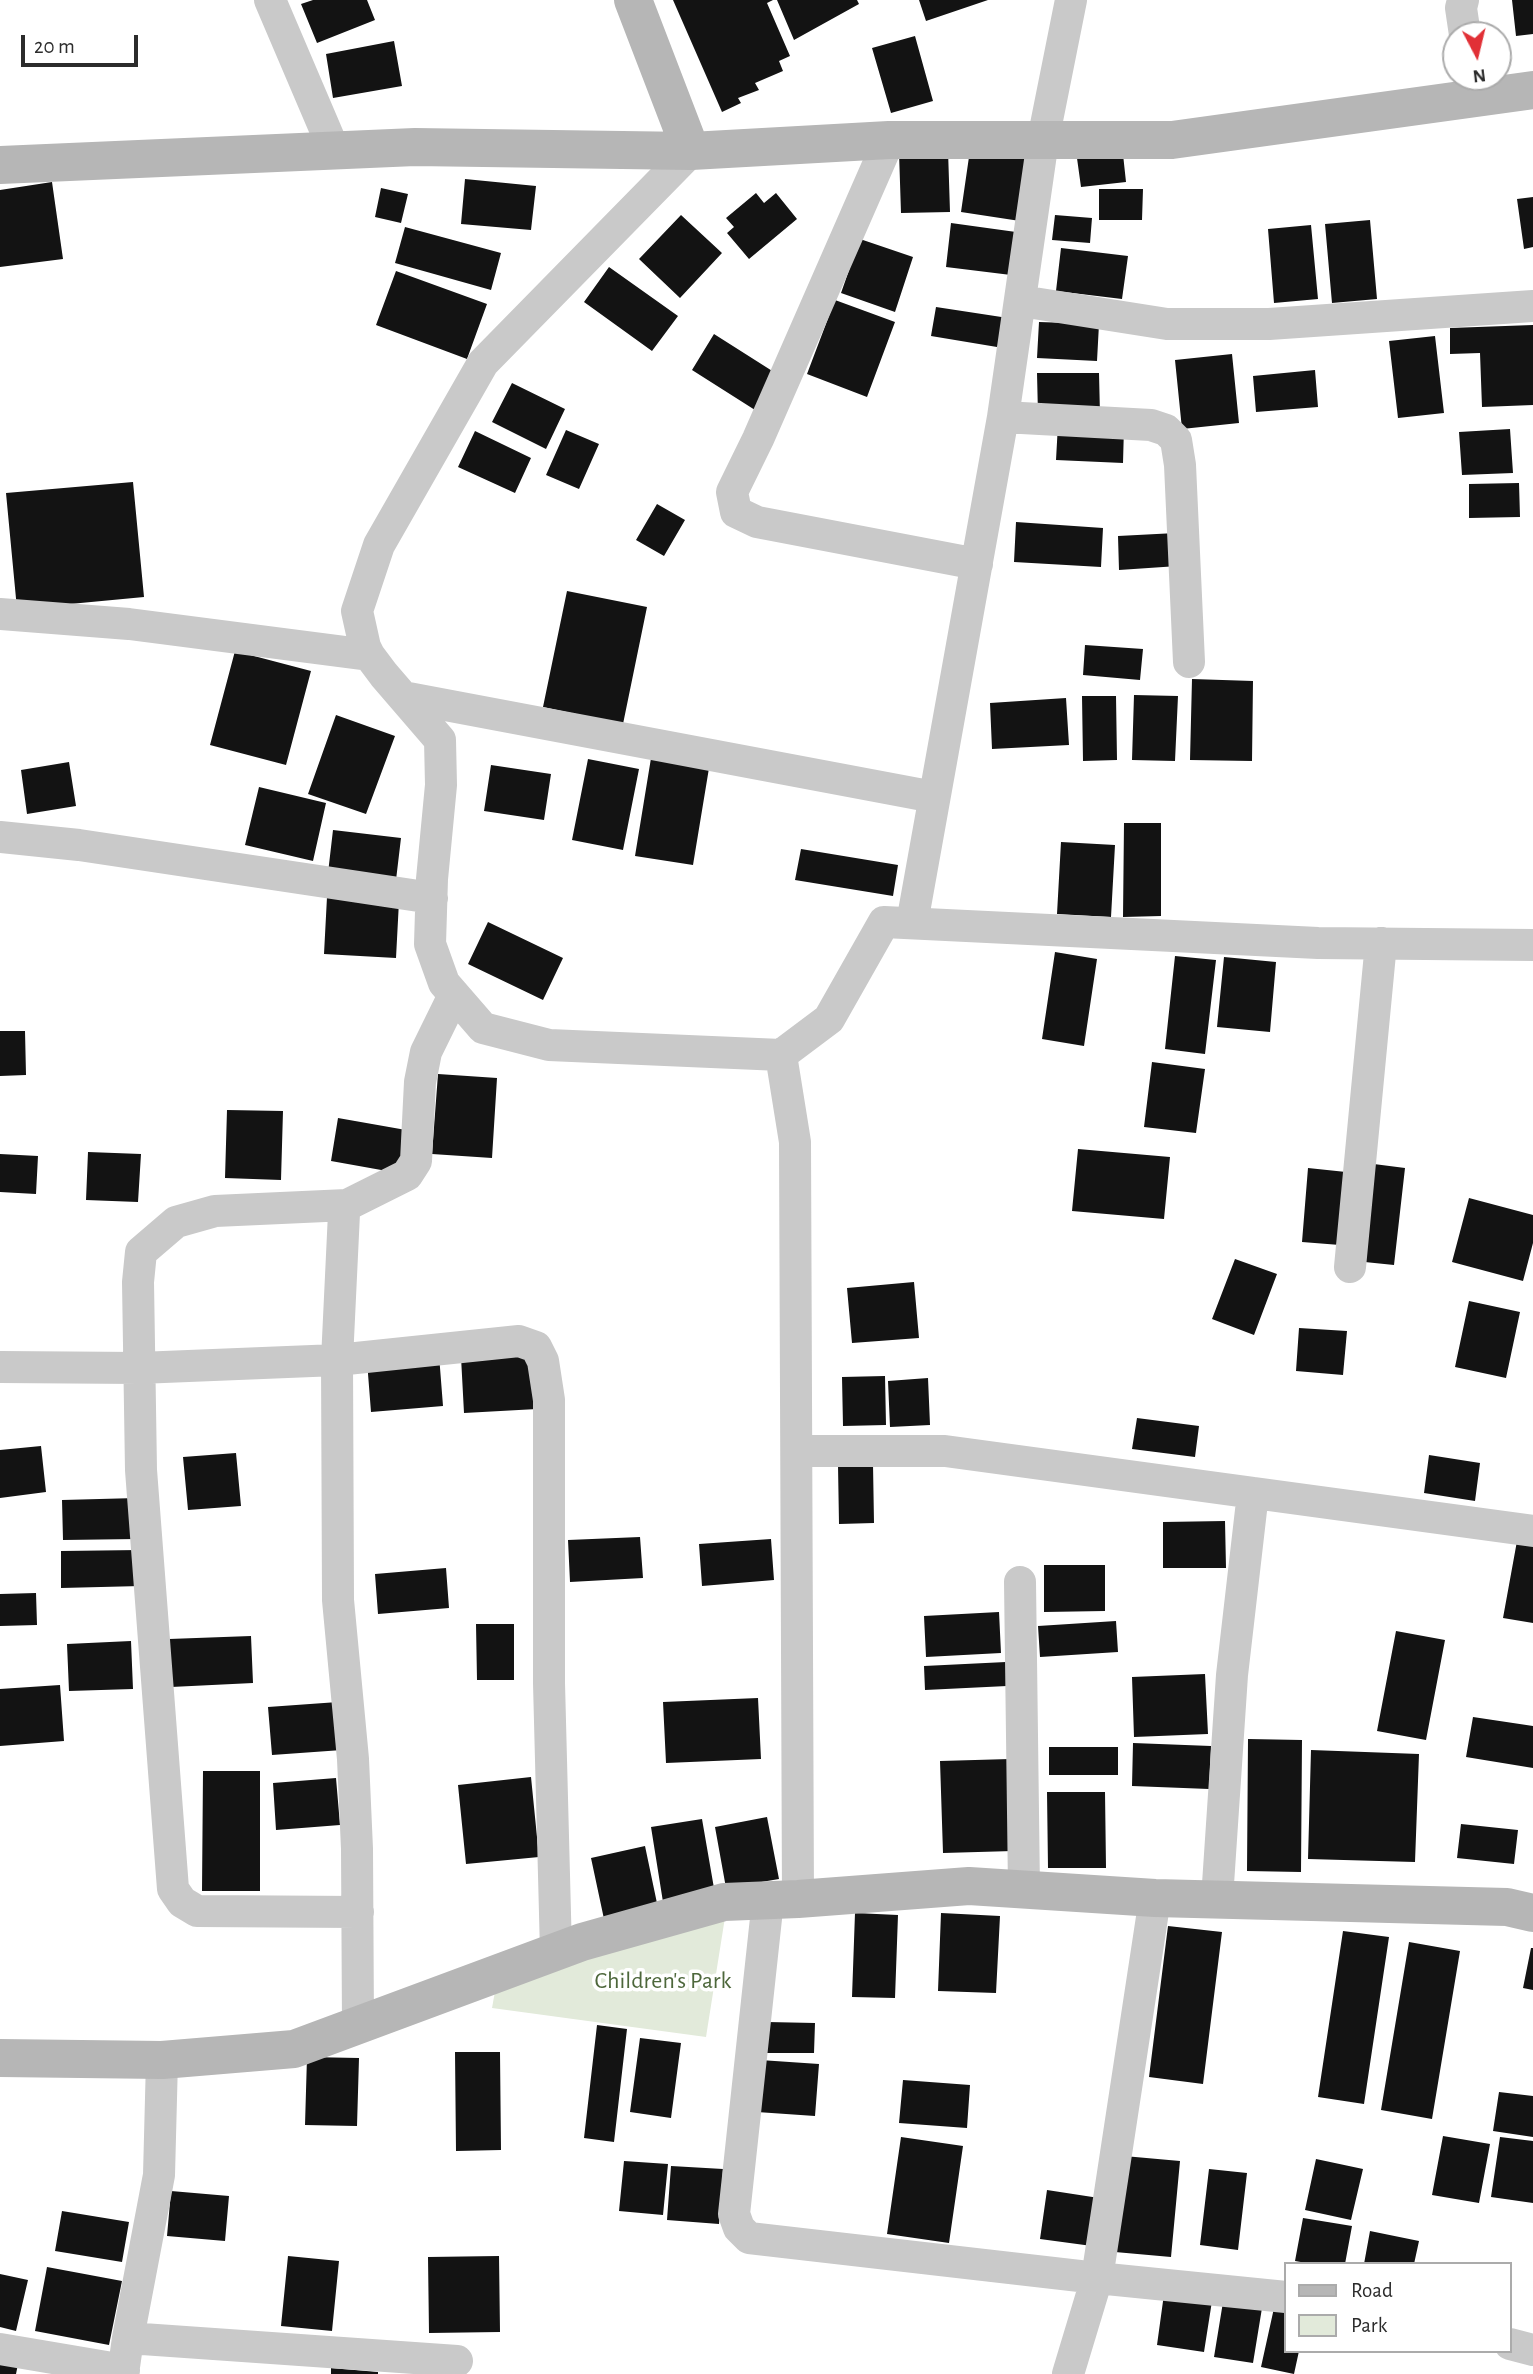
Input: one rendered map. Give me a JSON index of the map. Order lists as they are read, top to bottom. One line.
{"parks":["Children's Park"],"legend":["Road","Park"],"scale_bar":"20 m","north":"bottom"}
